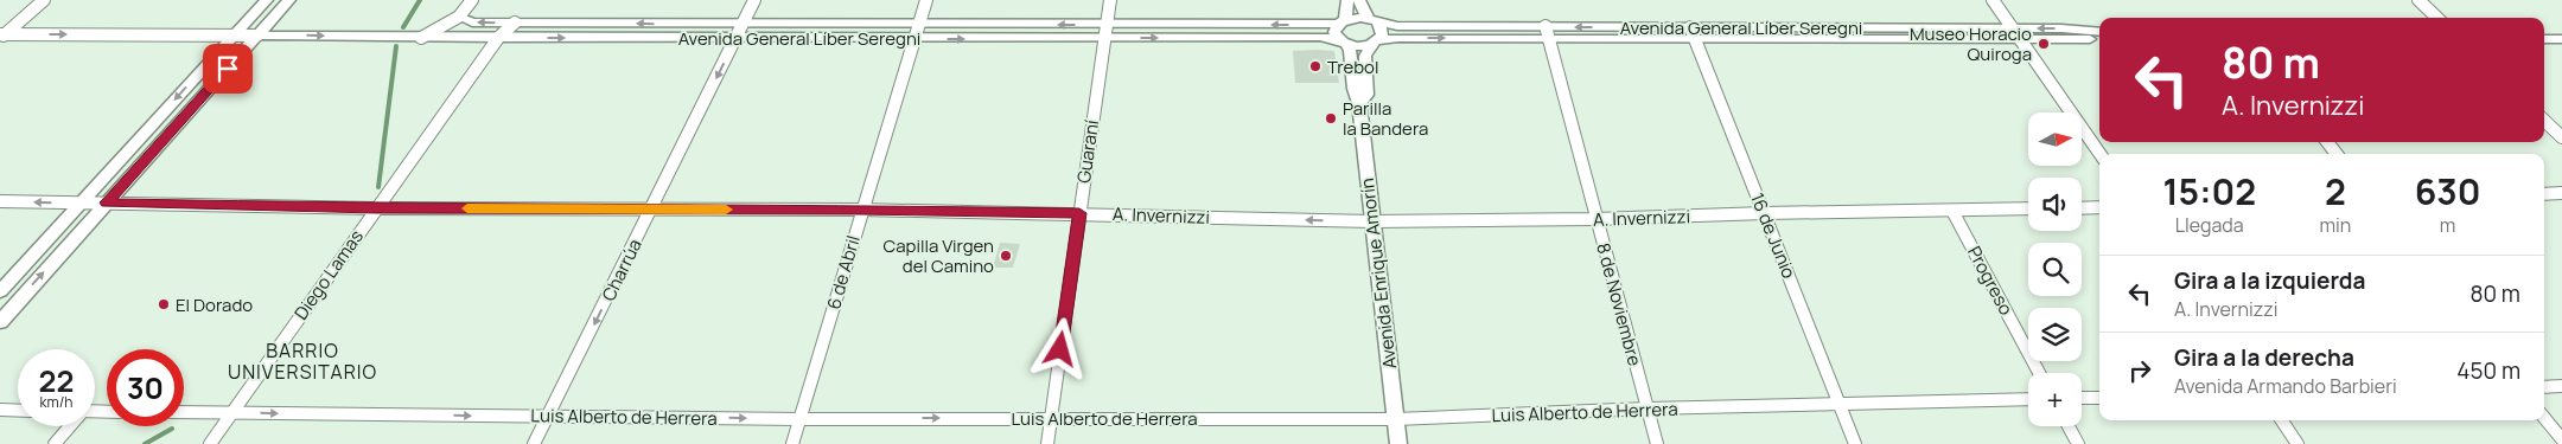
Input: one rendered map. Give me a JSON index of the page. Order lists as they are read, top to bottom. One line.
{"streets":{"street":["Avenida General Líber Seregni","Guaraní","A. Invernizzi","16 de Junio","Charrúa","6 de Abril","Avenida Enrique Amorín","Diego Lamas","Progreso","8 de Noviembre","Luis Alberto de Herrera"]},"crossings":[["Avenida General Líber Seregni","Guaraní"],["Avenida General Líber Seregni","16 de Junio"],["Avenida General Líber Seregni","Charrúa"],["Avenida General Líber Seregni","6 de Abril"],["Avenida General Líber Seregni","Avenida Enrique Amorín"],["Avenida General Líber Seregni","Diego Lamas"],["Avenida General Líber Seregni","8 de Noviembre"],["Guaraní","A. Invernizzi"],["Guaraní","Luis Alberto de Herrera"],["A. Invernizzi","16 de Junio"],["A. Invernizzi","Charrúa"],["A. Invernizzi","6 de Abril"],["A. Invernizzi","Avenida Enrique Amorín"],["A. Invernizzi","Diego Lamas"],["A. Invernizzi","Progreso"],["A. Invernizzi","8 de Noviembre"],["16 de Junio","Luis Alberto de Herrera"],["Charrúa","Luis Alberto de Herrera"],["6 de Abril","Luis Alberto de Herrera"],["Avenida Enrique Amorín","Luis Alberto de Herrera"],["Diego Lamas","Luis Alberto de Herrera"],["8 de Noviembre","Luis Alberto de Herrera"]],"one_way":["Charrúa","Luis Alberto de Herrera"],"districts":["BARRIO UNIVERSITARIO"],"places":["Museo Horacio Quiroga","Trebol","Parilla la Bandera","Capilla Virgen del Camino","El Dorado"],"north":"right","page":{"turn":["80 m","A. Invernizzi"],"map_buttons":"+","eta":["15:02","Llegada","2","min","630","m"],"list":[{"name":"Gira a la izquierda","note":"A. Invernizzi","value":"80 m"},{"name":"Gira a la derecha","note":"Avenida Armando Barbieri","value":"450 m"}],"speed":"22 km/h","limit":"30"}}
